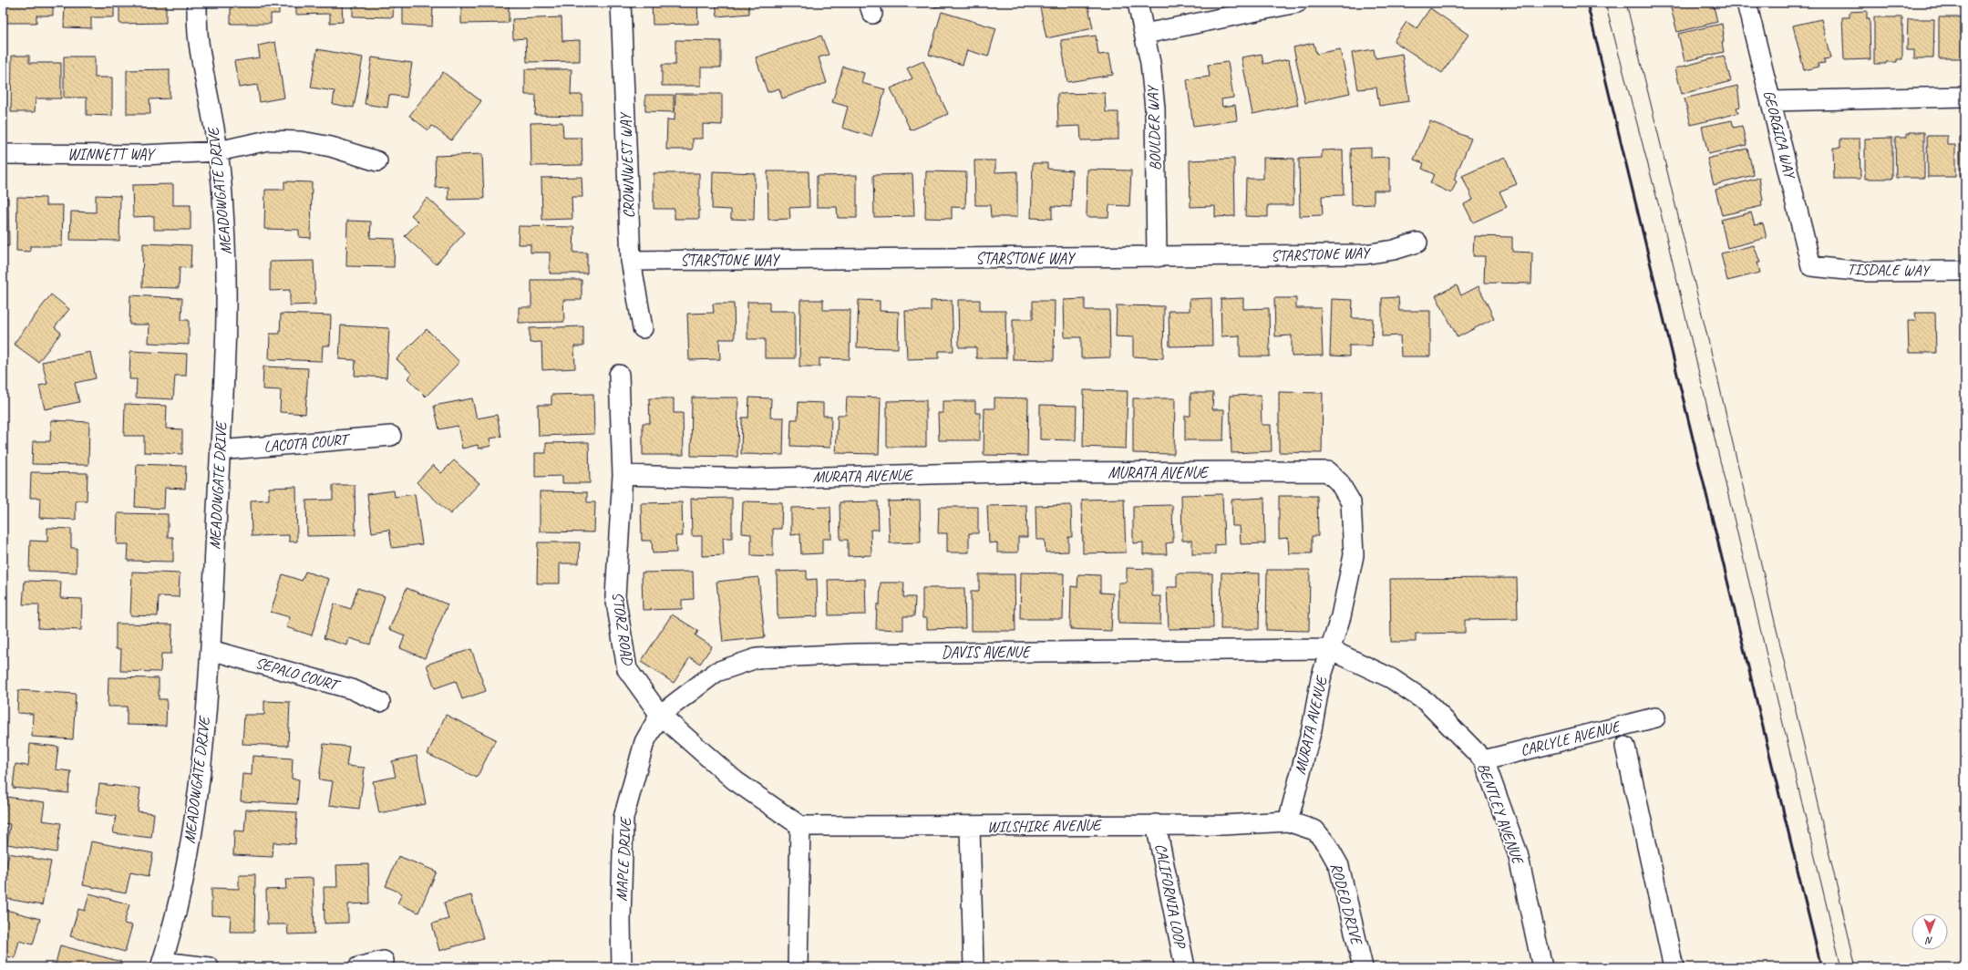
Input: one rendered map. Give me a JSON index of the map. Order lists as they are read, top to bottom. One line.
{"streets":{"street":["BOULDER WAY","GEORGICA WAY","WINNETT WAY","CROWNWEST WAY","MEADOWGATE DRIVE","STARSTONE WAY","TISDALE WAY","LACOTA COURT","MURATA AVENUE","STORZ ROAD","DAVIS AVENUE","SEPALO COURT","CARLYLE AVENUE","BENTLEY AVENUE","WILSHIRE AVENUE","MAPLE DRIVE","CALIFORNIA LOOP","RODEO DRIVE"]},"crossings":[["BOULDER WAY","STARSTONE WAY"],["GEORGICA WAY","TISDALE WAY"],["WINNETT WAY","MEADOWGATE DRIVE"],["CROWNWEST WAY","STARSTONE WAY"],["MEADOWGATE DRIVE","LACOTA COURT"],["MEADOWGATE DRIVE","SEPALO COURT"],["MURATA AVENUE","STORZ ROAD"],["MURATA AVENUE","DAVIS AVENUE"],["MURATA AVENUE","BENTLEY AVENUE"],["MURATA AVENUE","WILSHIRE AVENUE"],["MURATA AVENUE","RODEO DRIVE"],["STORZ ROAD","DAVIS AVENUE"],["STORZ ROAD","WILSHIRE AVENUE"],["STORZ ROAD","MAPLE DRIVE"],["DAVIS AVENUE","BENTLEY AVENUE"],["DAVIS AVENUE","MAPLE DRIVE"],["CARLYLE AVENUE","BENTLEY AVENUE"],["WILSHIRE AVENUE","CALIFORNIA LOOP"],["WILSHIRE AVENUE","RODEO DRIVE"]],"north":"bottom"}
